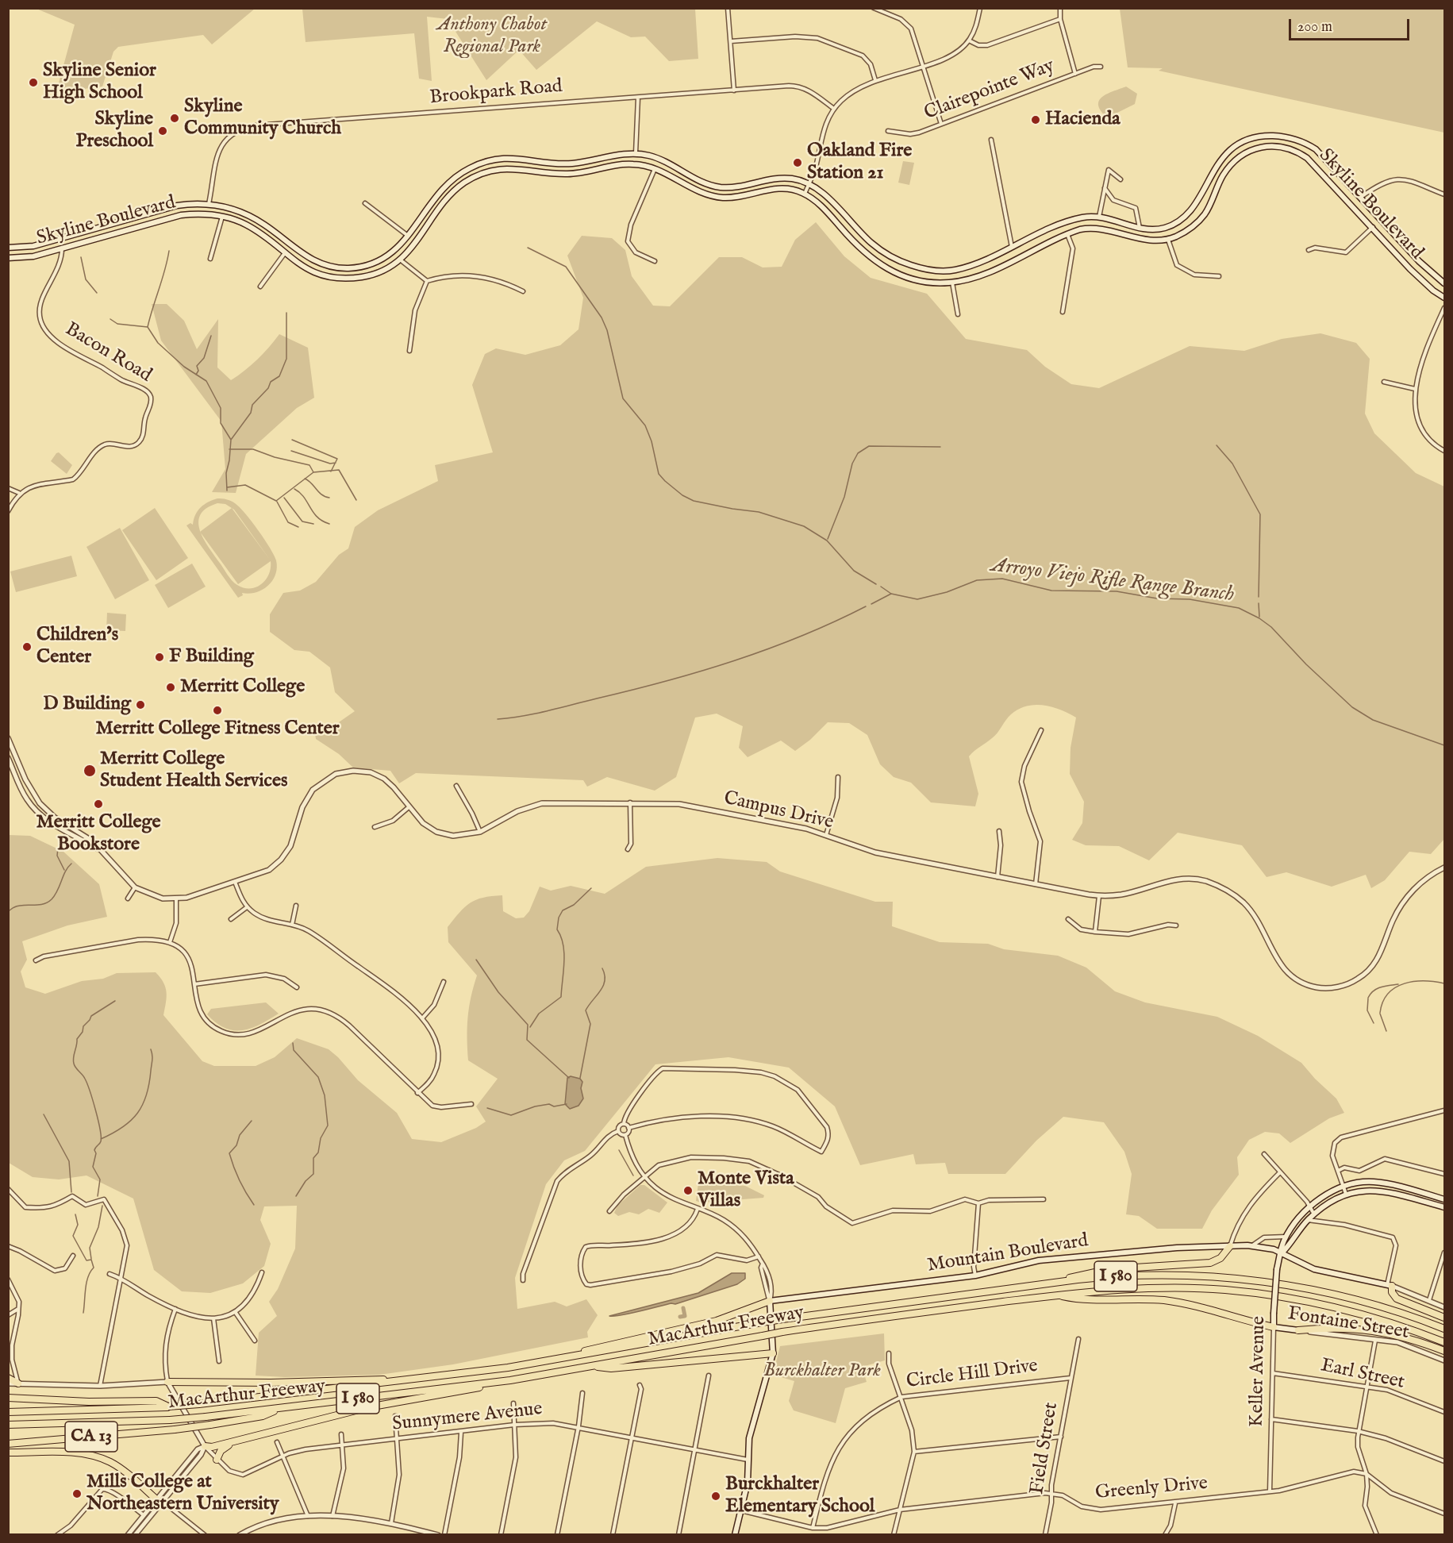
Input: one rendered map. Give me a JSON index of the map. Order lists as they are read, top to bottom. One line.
{"streets":{"highway":["I 580","MacArthur Freeway","CA 13"],"main road":["Skyline Boulevard","Mountain Boulevard","Fontaine Street","Keller Avenue"],"street":["Clairepointe Way","Brookpark Road","Bacon Road","Campus Drive","Circle Hill Drive","Earl Street","Sunnymere Avenue","Field Street","Greenly Drive"]},"crossings":[["Brookpark Road","Skyline Boulevard"],["Skyline Boulevard","Bacon Road"],["Mountain Boulevard","Keller Avenue"],["Fontaine Street","Keller Avenue"],["MacArthur Freeway","CA 13"],["Keller Avenue","Earl Street"],["Keller Avenue","Greenly Drive"],["Circle Hill Drive","Field Street"],["Circle Hill Drive","Greenly Drive"],["Field Street","Greenly Drive"]],"water":["Arroyo Viejo Rifle Range Branch"],"parks":["Anthony Chabot Regional Park","Burckhalter Park"],"places":["Skyline Senior High School","Skyline Community Church","Hacienda","Skyline Preschool","Oakland Fire Station 21","Children's Center","F Building","Merritt College","D Building","Merritt College Fitness Center","Merritt College Student Health Services","Merritt College Bookstore","Monte Vista Villas","Mills College at Northeastern University","Burckhalter Elementary School"],"scale_bar":"200 m"}
